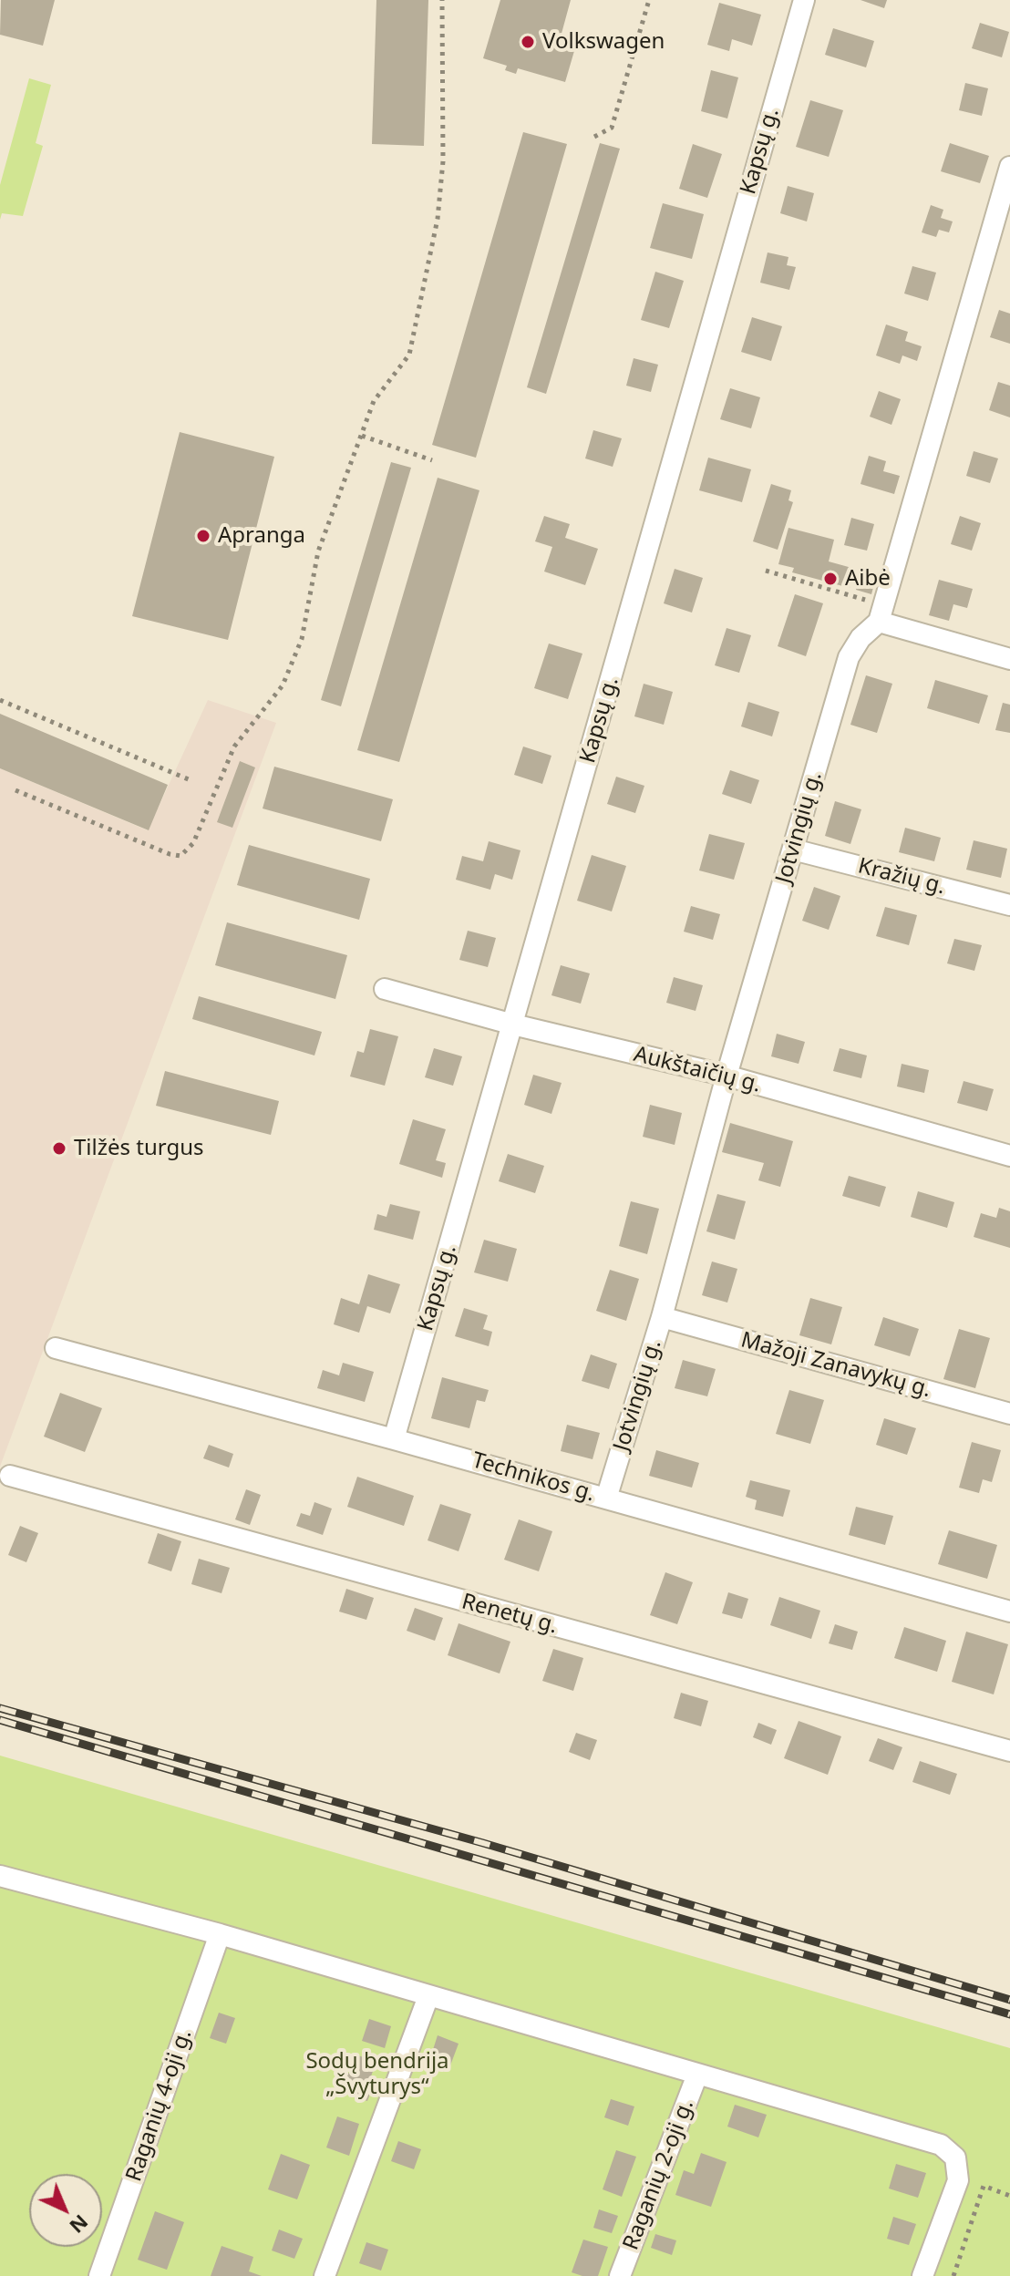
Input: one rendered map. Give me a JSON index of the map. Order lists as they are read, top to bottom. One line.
{"streets":{"street":["Kapsų g.","Jotvingių g.","Kražių g.","Aukštaičių g.","Mažoji Zanavykų g.","Technikos g.","Renetų g.","Raganių 4-oji g.","Raganių 2-oji g."]},"crossings":[["Kapsų g.","Aukštaičių g."],["Kapsų g.","Technikos g."],["Jotvingių g.","Kražių g."],["Jotvingių g.","Aukštaičių g."],["Jotvingių g.","Mažoji Zanavykų g."],["Jotvingių g.","Technikos g."]],"parks":["Sodų bendrija „Švyturys“"],"places":["Volkswagen","Apranga","Aibė","Tilžės turgus"],"north":"bottom right"}
